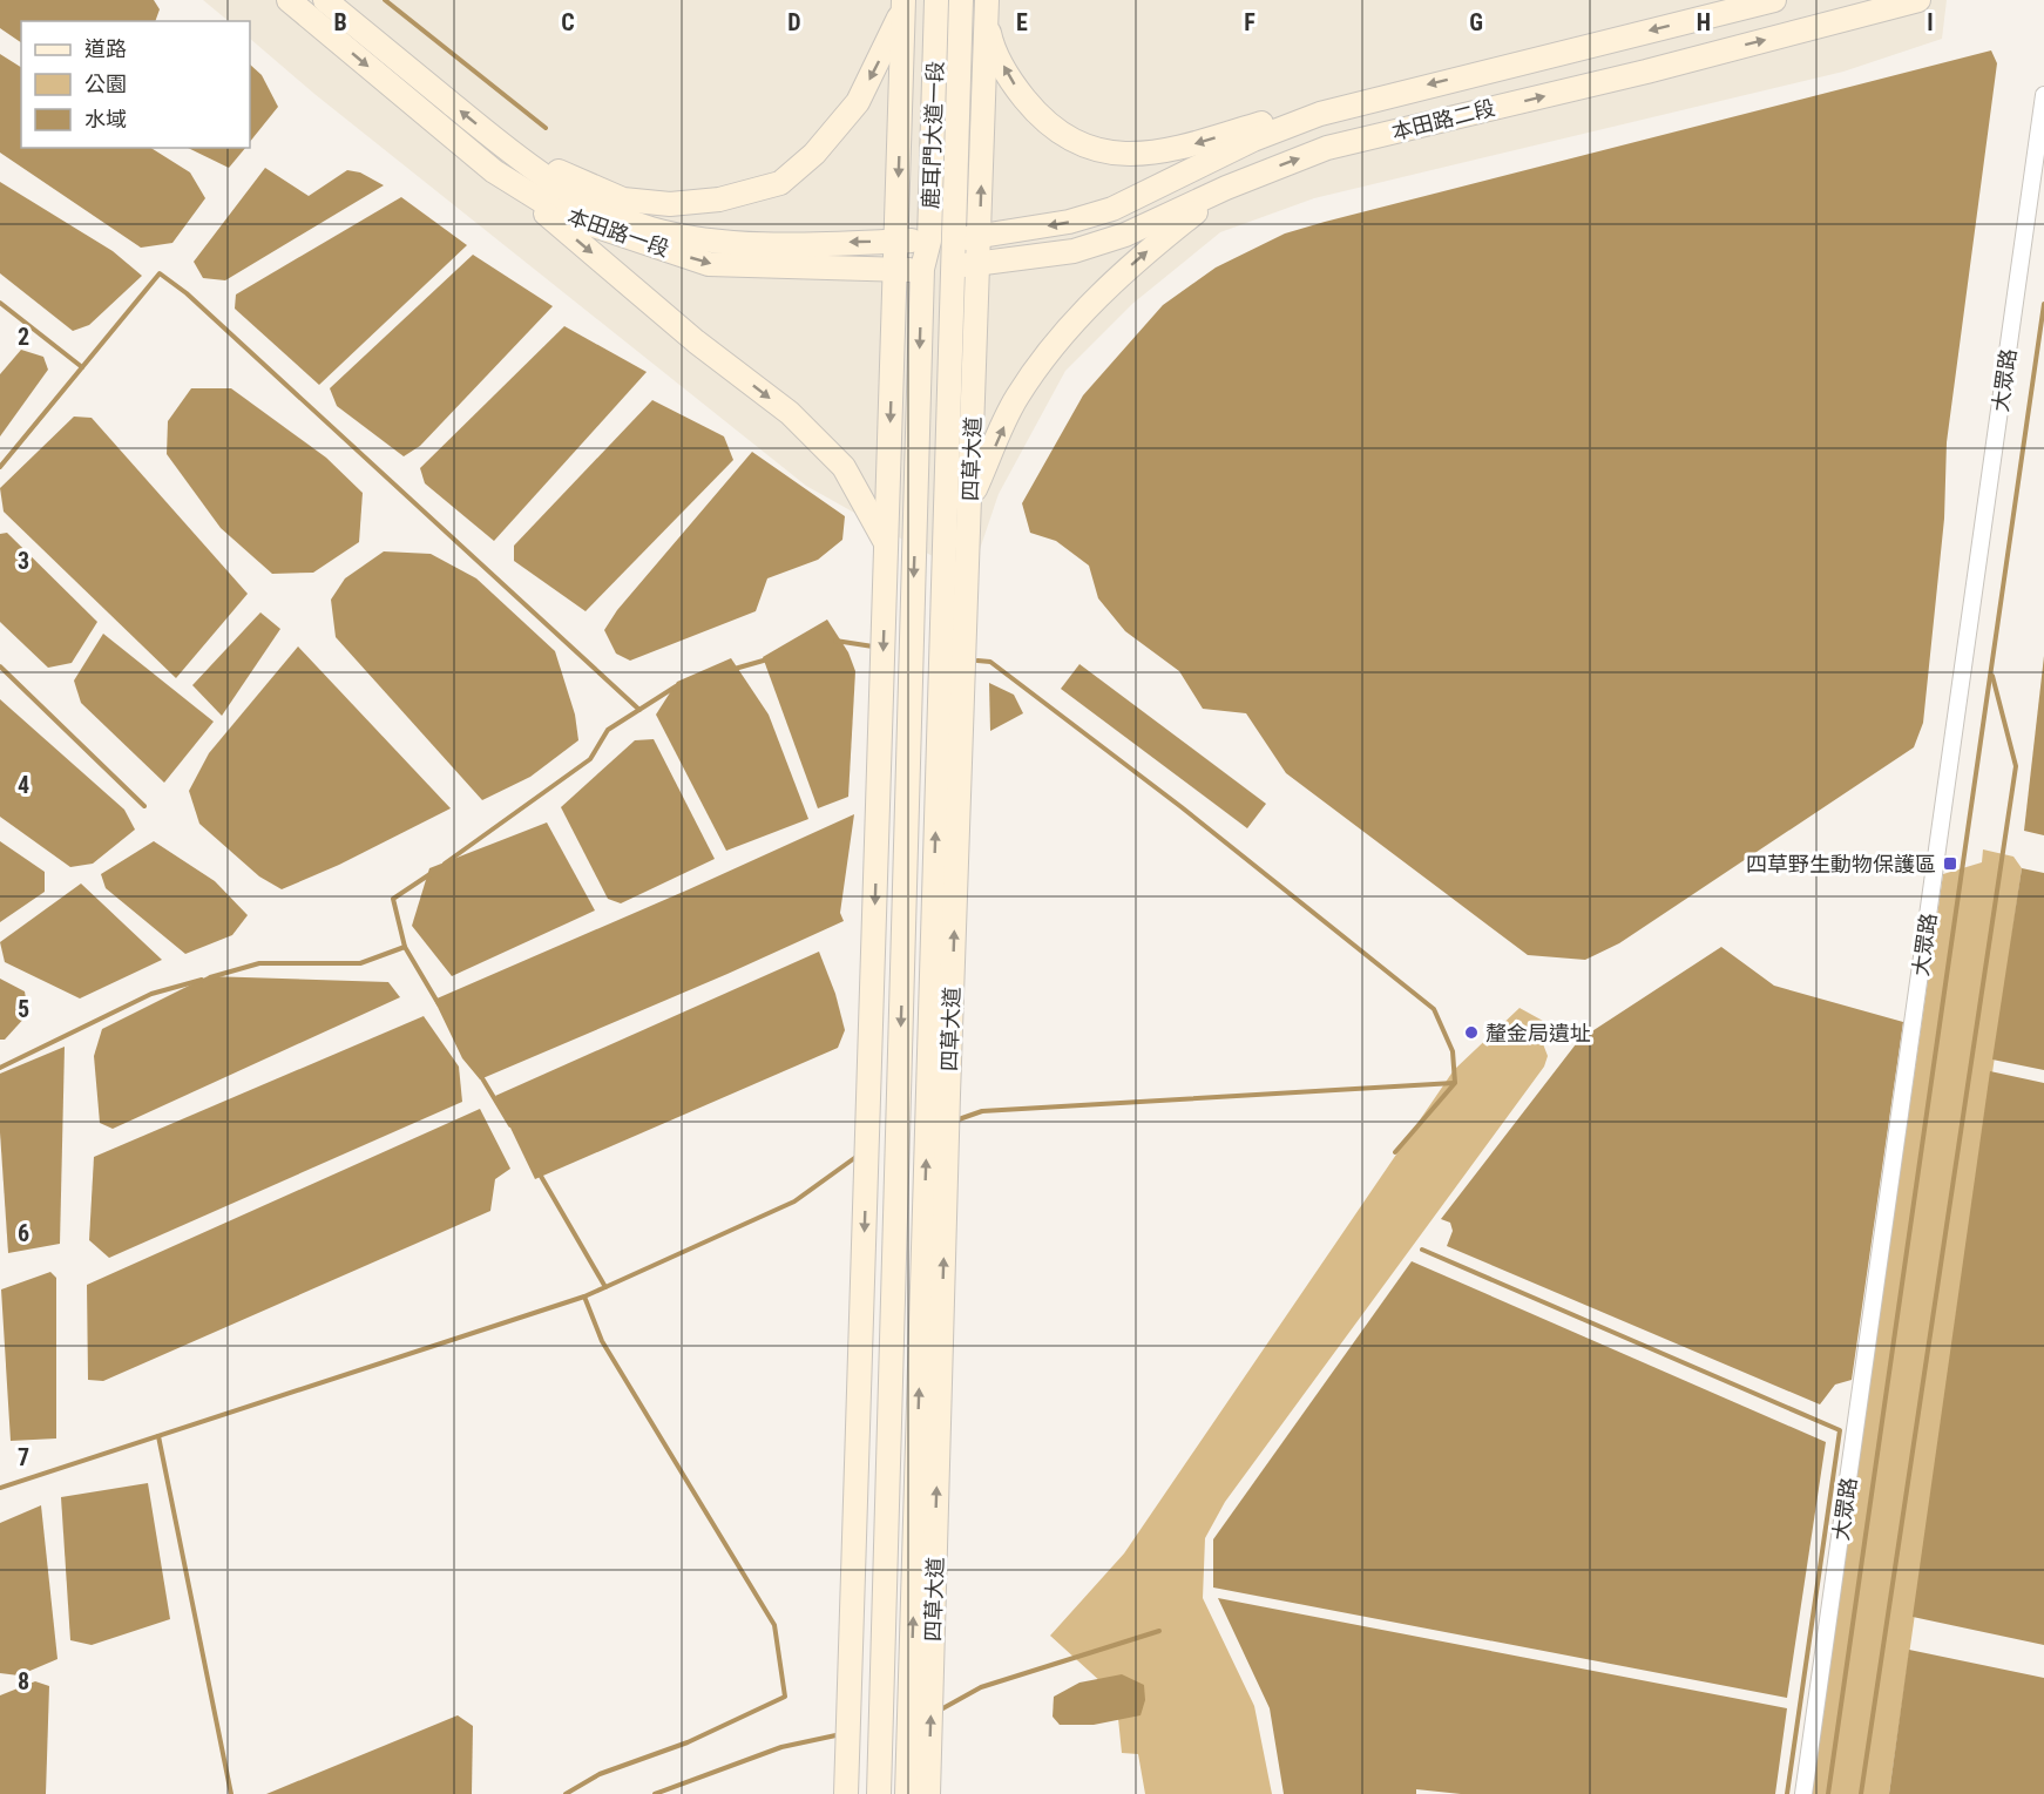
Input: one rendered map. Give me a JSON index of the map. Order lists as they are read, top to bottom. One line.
{"streets":{"street":["本田路二段","鹿耳門大道一段","本田路一段","大眾路","四草大道"]},"crossings":[["本田路二段","本田路一段"],["本田路二段","四草大道"],["鹿耳門大道一段","本田路一段"],["鹿耳門大道一段","四草大道"],["本田路一段","四草大道"]],"places":{"transit":["四草野生動物保護區"],"other":["釐金局遺址"]},"legend":["道路","公園","水域"],"grid":{"columns":["B","C","D","E","F","G","H","I"],"rows":["2","3","4","5","6","7","8"]}}
